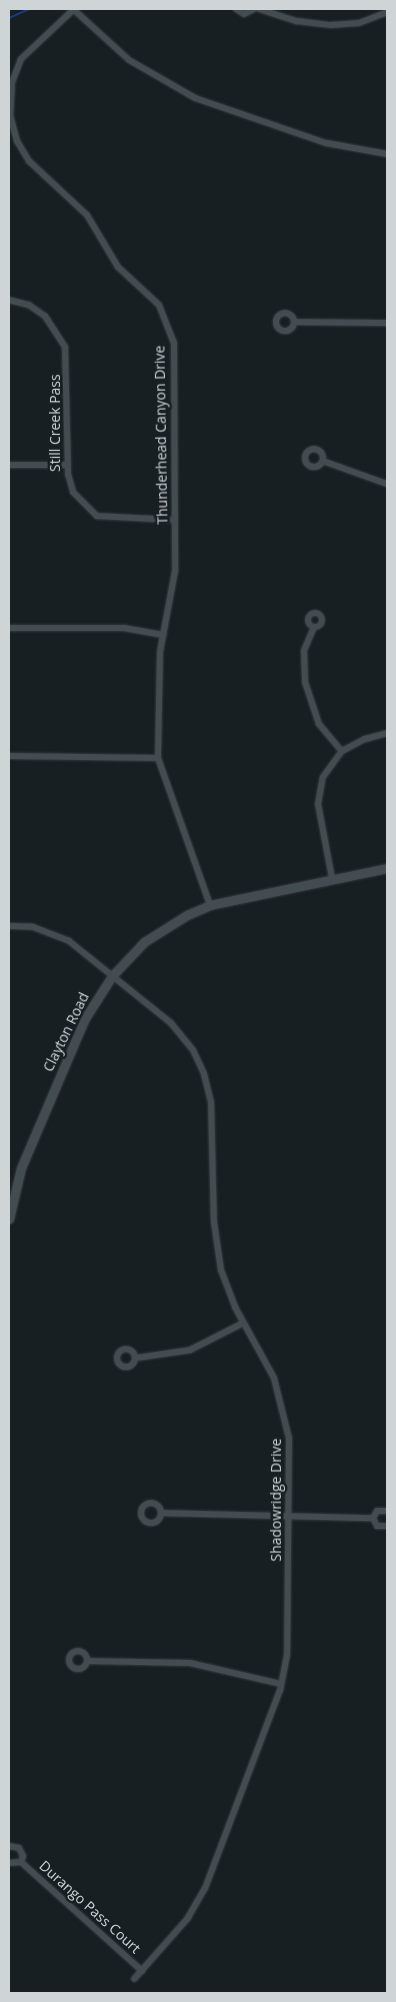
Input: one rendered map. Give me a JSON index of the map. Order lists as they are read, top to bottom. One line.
{"streets":{"main road":["Clayton Road"],"street":["Still Creek Pass","Thunderhead Canyon Drive","Shadowridge Drive","Durango Pass Court"]},"crossings":[["Still Creek Pass","Thunderhead Canyon Drive"],["Thunderhead Canyon Drive","Clayton Road"],["Clayton Road","Shadowridge Drive"],["Shadowridge Drive","Durango Pass Court"]]}
